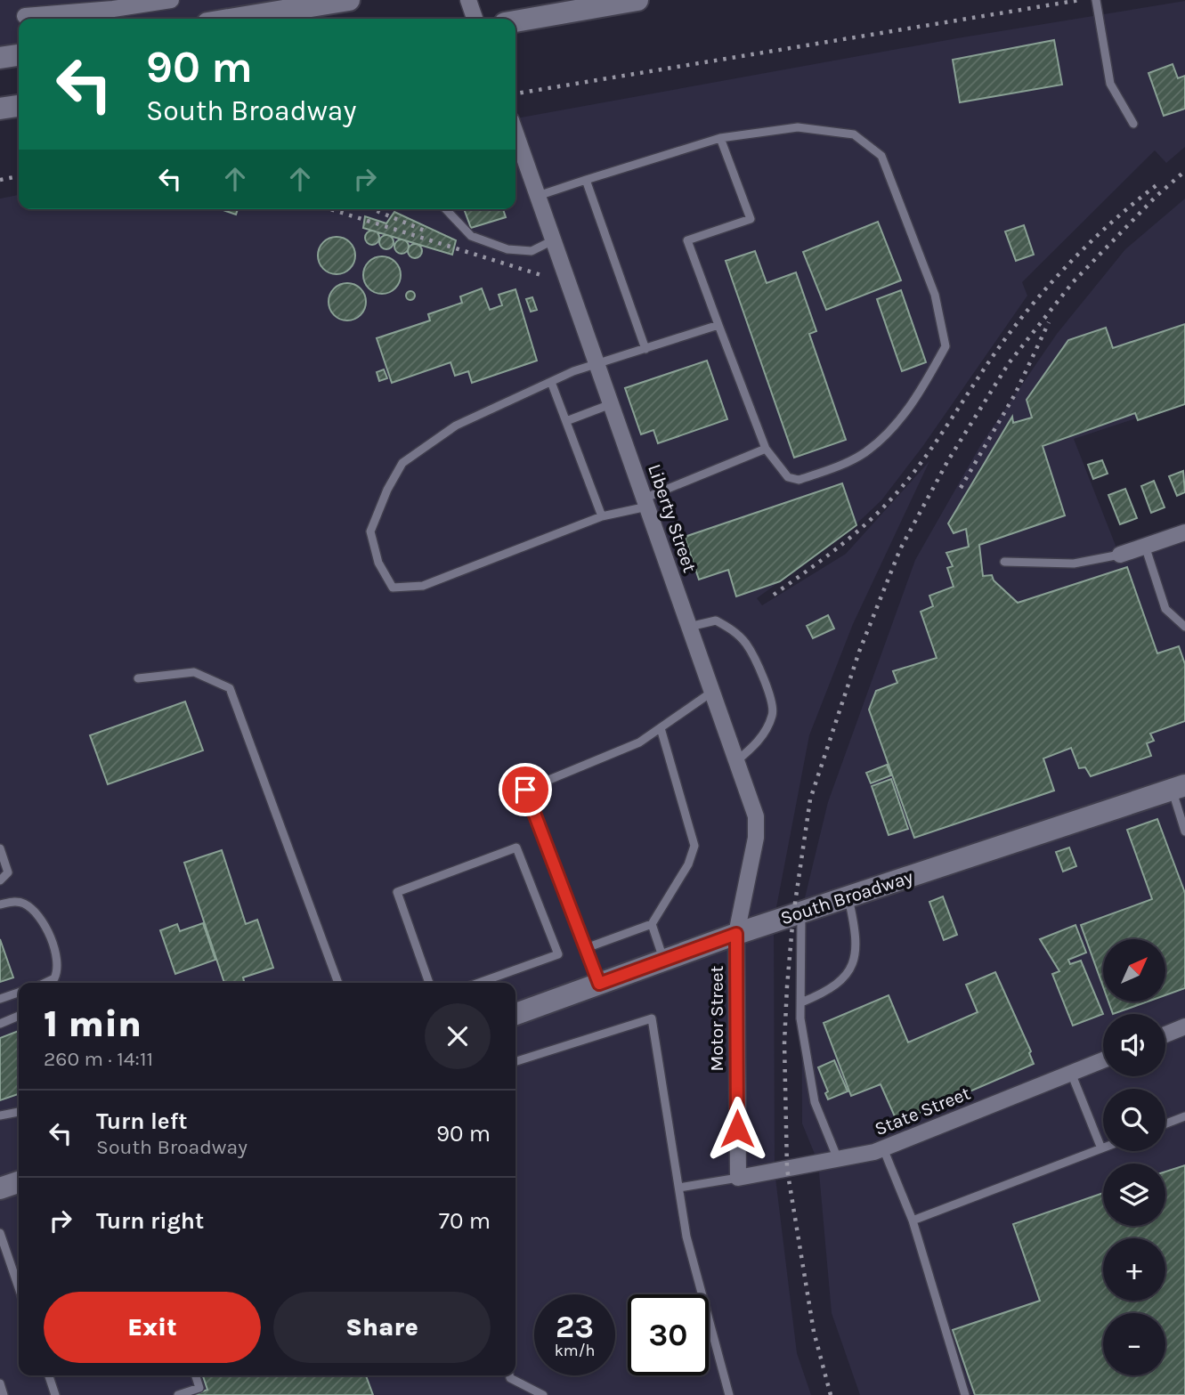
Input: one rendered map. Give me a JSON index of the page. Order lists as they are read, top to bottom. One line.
{"streets":{"street":["Liberty Street","South Broadway","Motor Street","State Street"]},"crossings":[["Liberty Street","South Broadway"],["Liberty Street","Motor Street"],["South Broadway","Motor Street"],["Motor Street","State Street"]],"north":"top right","page":{"turn":["90 m","South Broadway"],"map_buttons":["+","−"],"heading":["1 min","260 m · 14:11"],"list":[{"name":"Turn left","note":"South Broadway","value":"90 m"},{"name":"Turn right","value":"70 m"}],"buttons":["Exit","Share"],"speed":"23 km/h","limit":"30"}}
